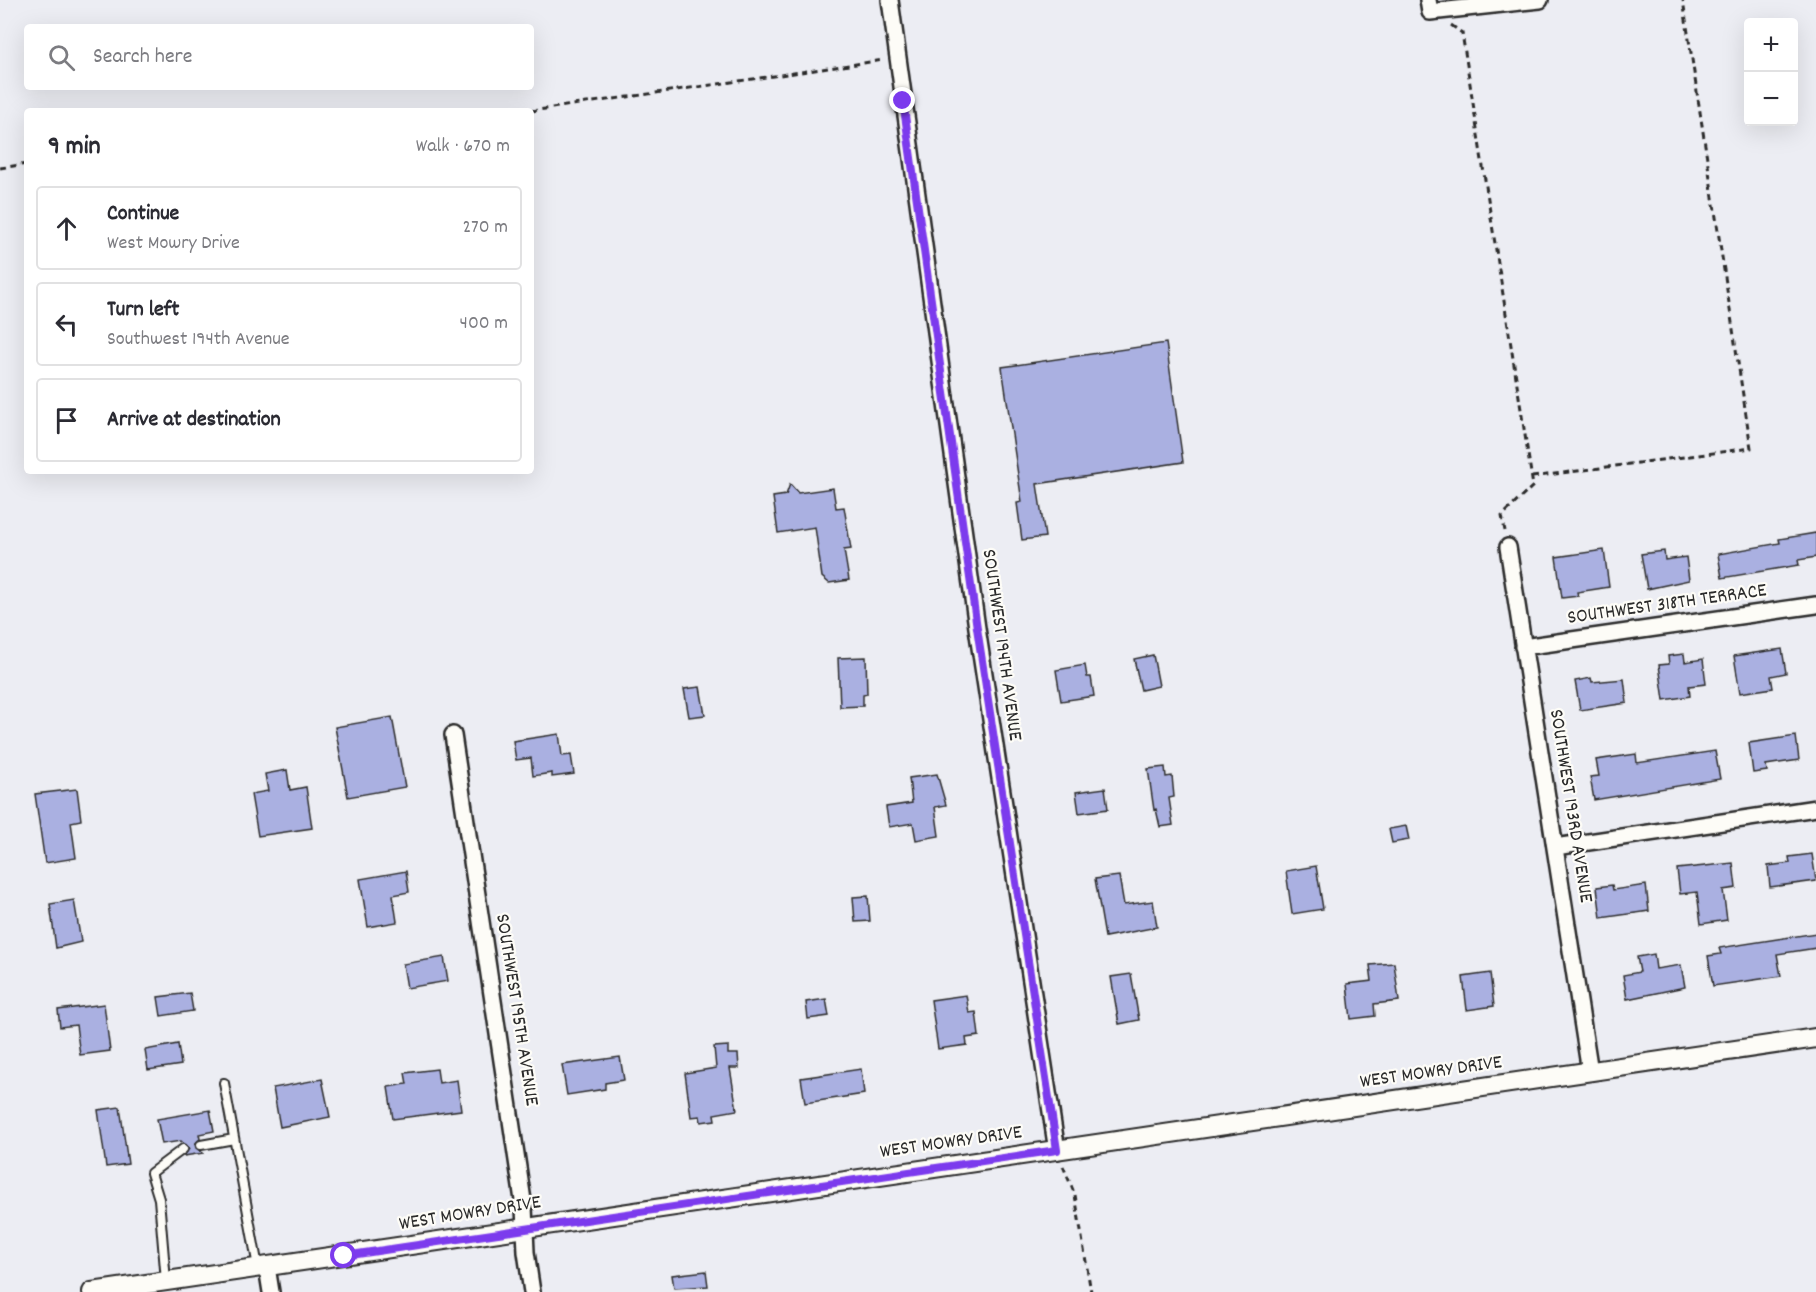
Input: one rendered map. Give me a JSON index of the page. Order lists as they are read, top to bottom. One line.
{"streets":{"street":["SOUTHWEST 318TH TERRACE","SOUTHWEST 194TH AVENUE","SOUTHWEST 193RD AVENUE","SOUTHWEST 195TH AVENUE","WEST MOWRY DRIVE"]},"crossings":[["SOUTHWEST 318TH TERRACE","SOUTHWEST 193RD AVENUE"],["SOUTHWEST 194TH AVENUE","WEST MOWRY DRIVE"],["SOUTHWEST 193RD AVENUE","WEST MOWRY DRIVE"],["SOUTHWEST 195TH AVENUE","WEST MOWRY DRIVE"]],"page":{"map_buttons":["+","−"],"search":"Search here","heading":["9 min","Walk · 670 m"],"list":[["Continue","West Mowry Drive","270 m"],["Turn left","Southwest 194th Avenue","400 m"],"Arrive at destination"]}}
